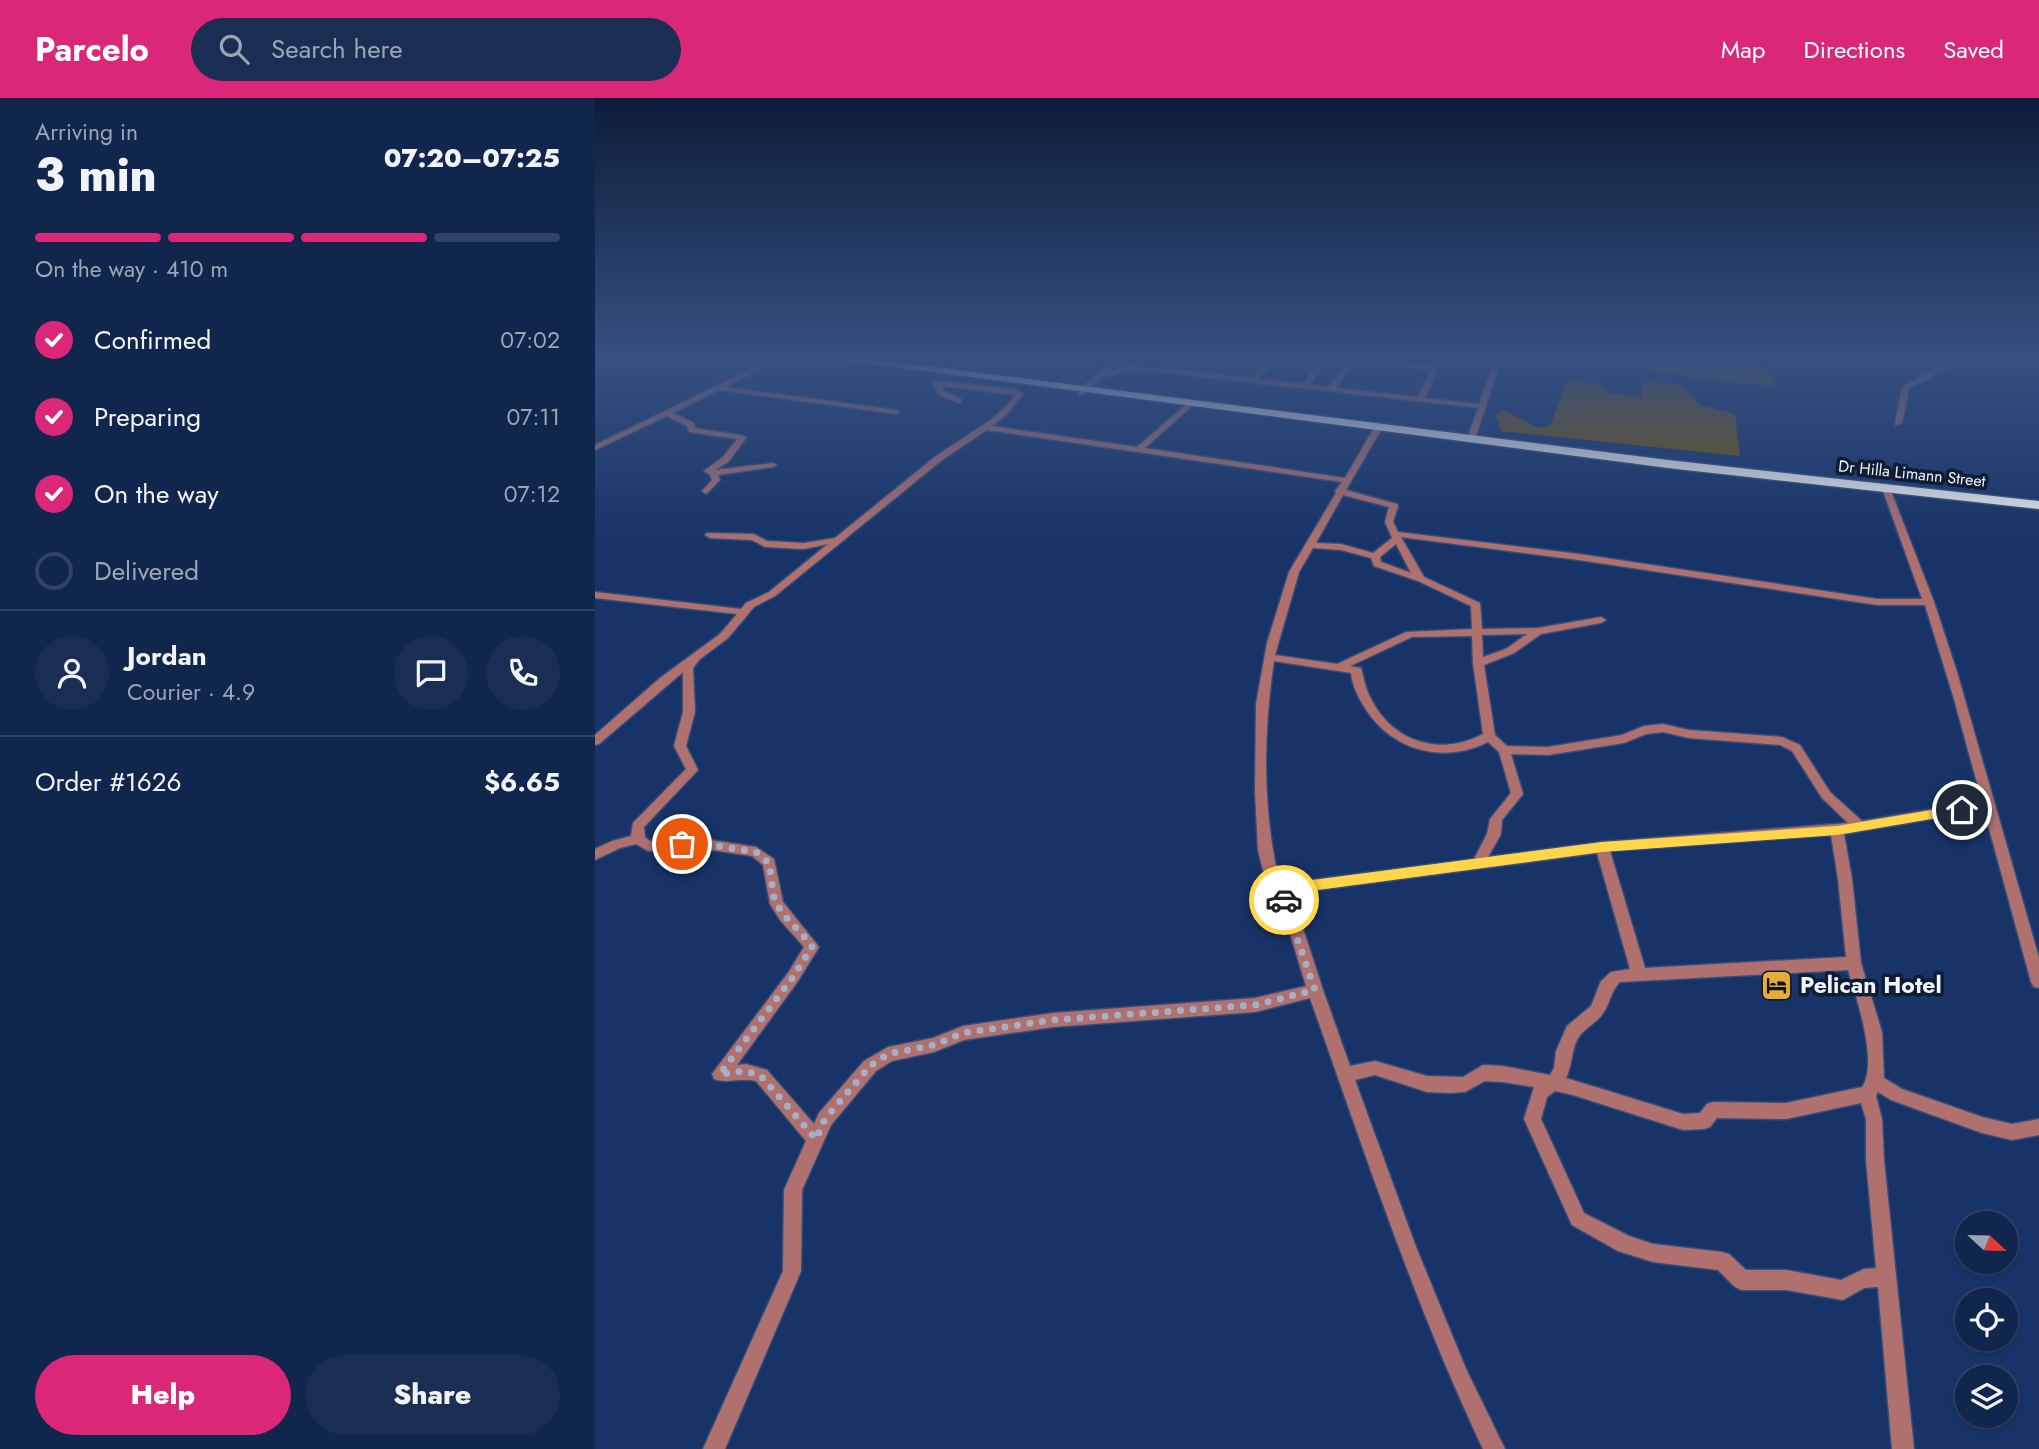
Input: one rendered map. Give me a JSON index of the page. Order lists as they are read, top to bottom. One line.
{"streets":{"highway":["Dr Hilla Limann Street"]},"places":{"hotel":["Pelican Hotel"]},"north":"right","page":{"header":"Parcelo","search":"Search here","nav":["Map","Directions","Saved"],"heading":["3 min","Arriving in","07:20–07:25"],"panel":["Jordan","Courier · 4.9","Order #1626","$6.65"],"bar":"On the way · 410 m","list":[["Confirmed","07:02"],["Preparing","07:11"],["On the way","07:12"],"Delivered"],"buttons":["Help","Share"]}}
